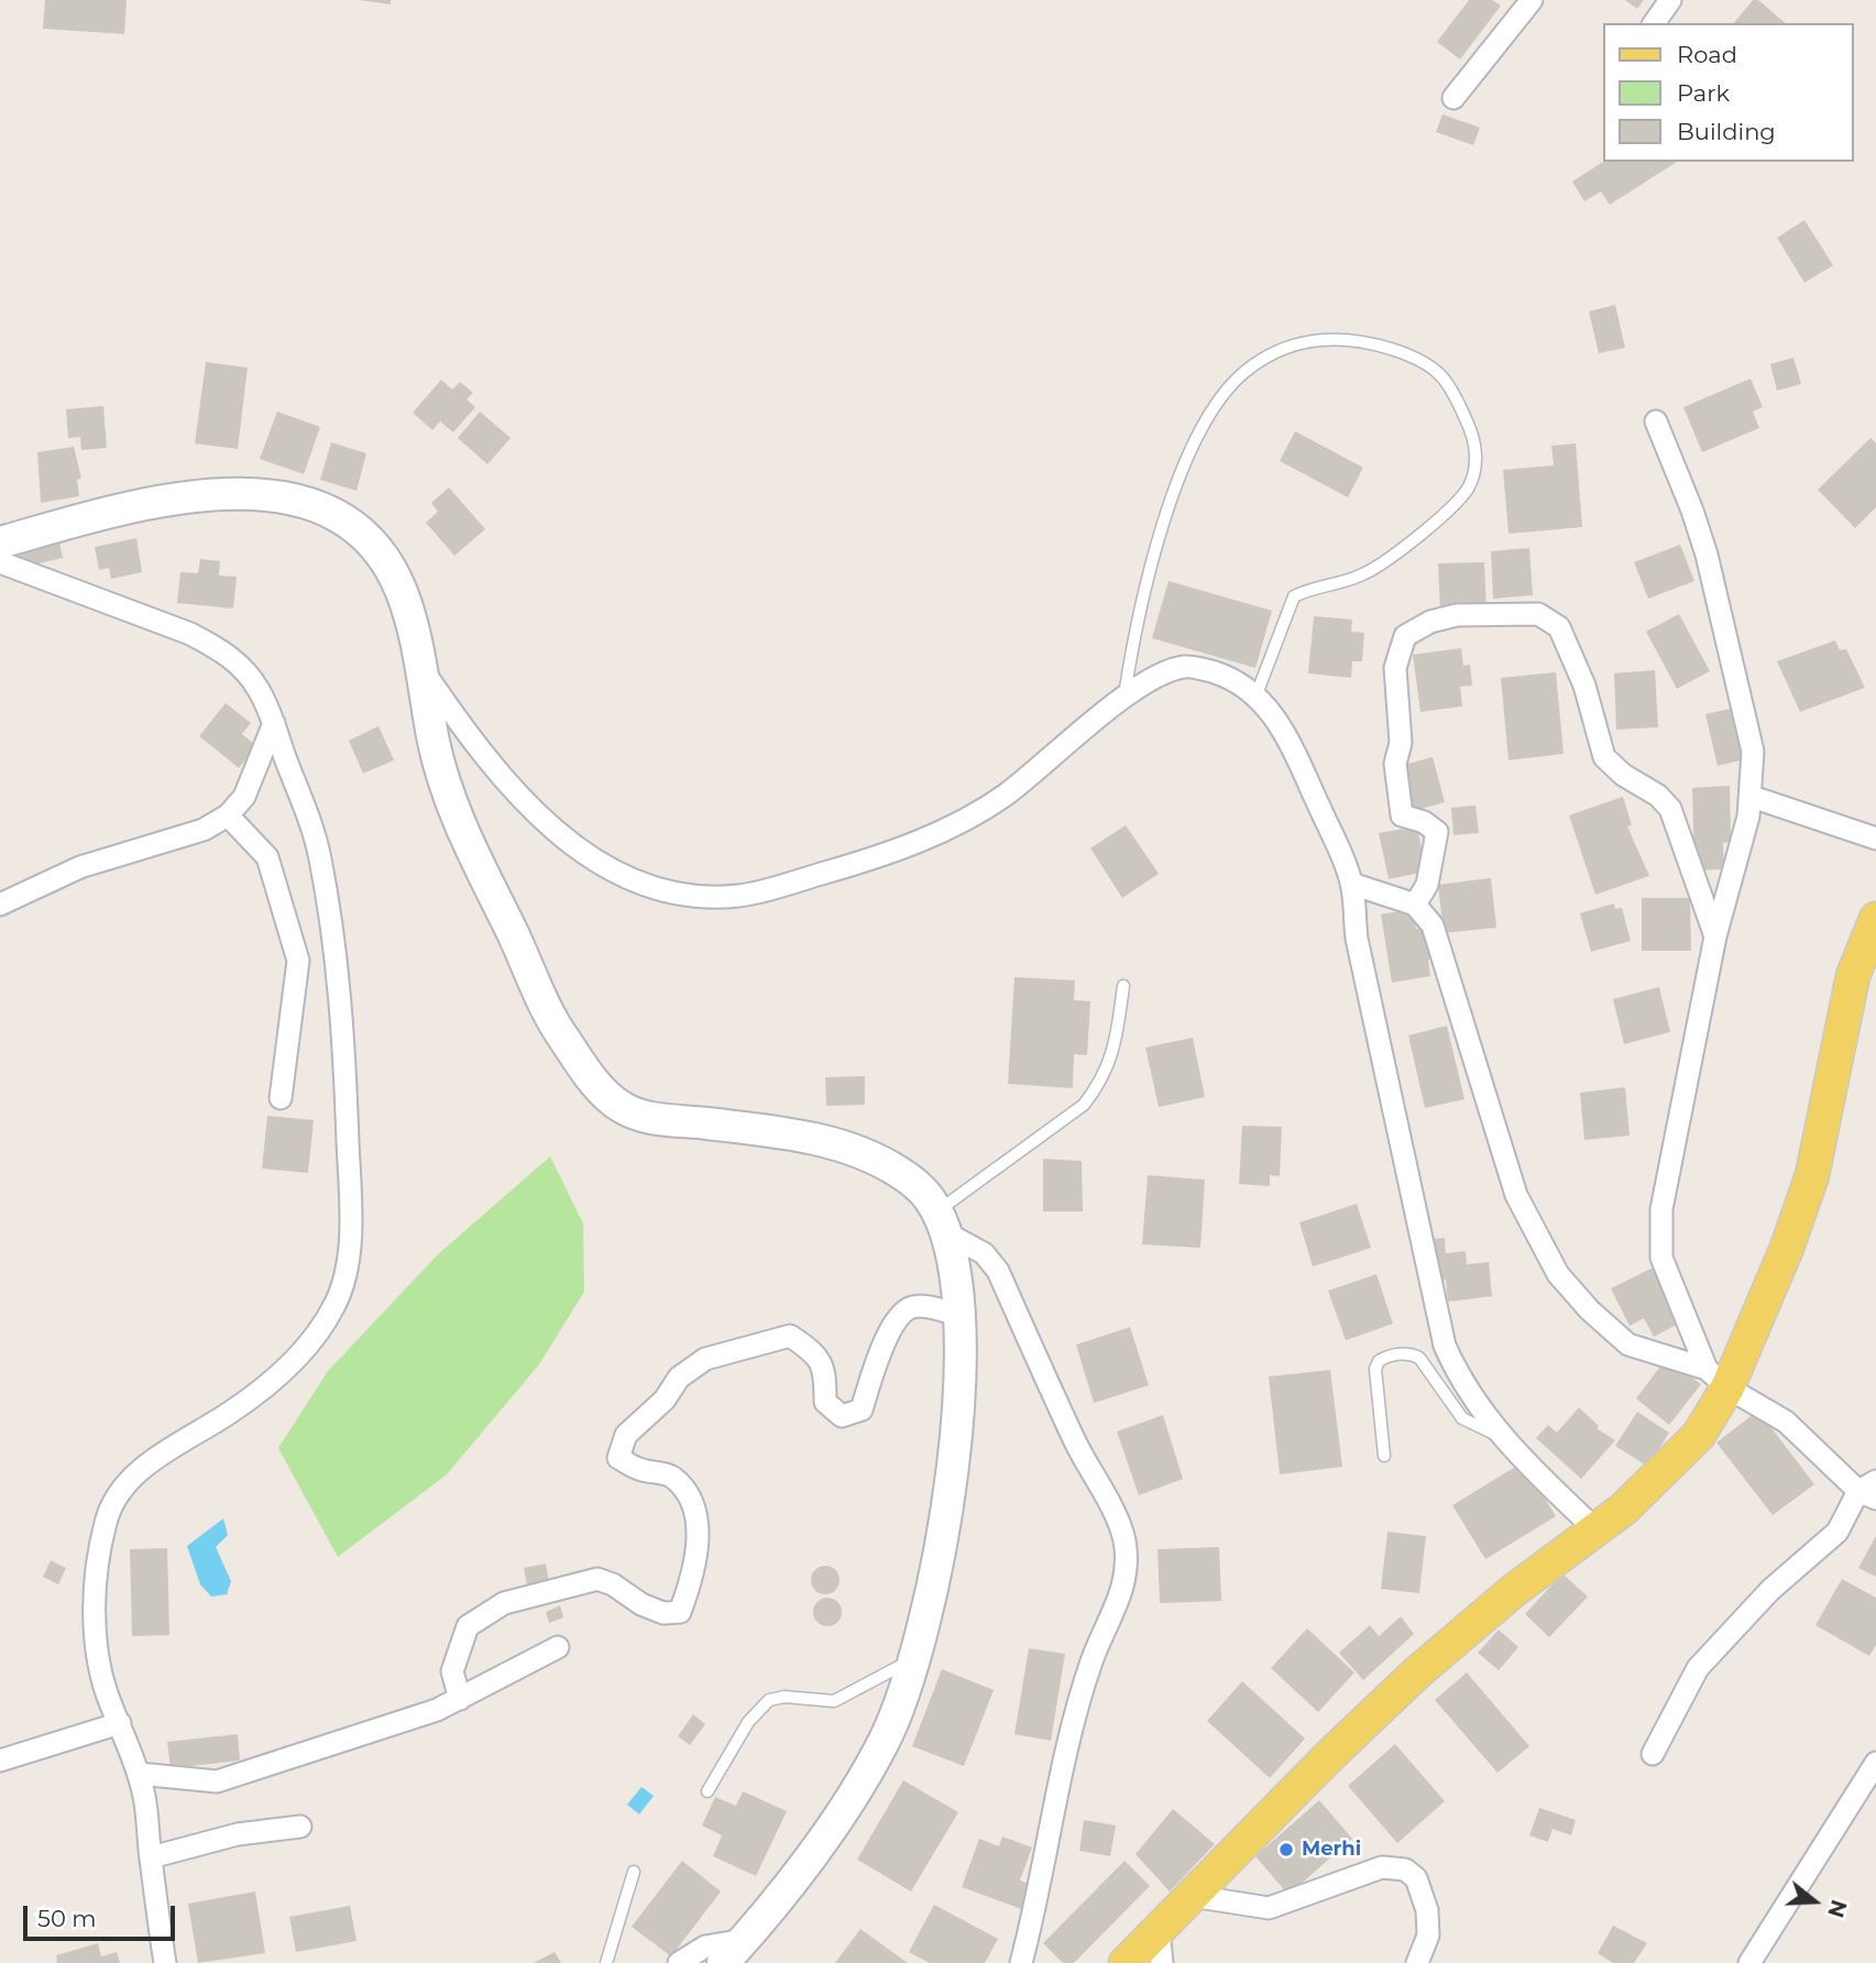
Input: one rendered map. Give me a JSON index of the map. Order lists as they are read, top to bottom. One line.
{"places":["Merhi"],"legend":["Road","Park","Building"],"scale_bar":"50 m","north":"right"}
